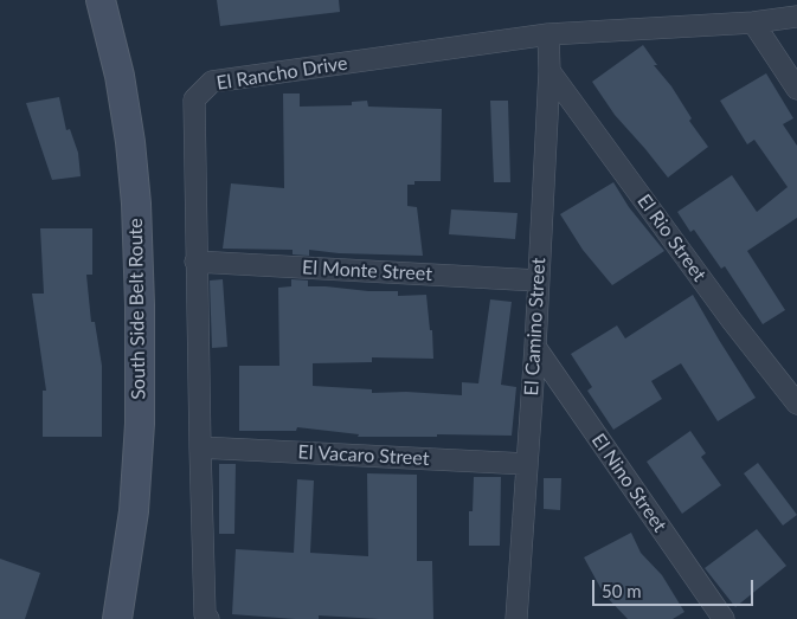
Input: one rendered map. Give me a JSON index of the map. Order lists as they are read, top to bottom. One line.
{"streets":{"main road":["South Side Belt Route"],"street":["El Rancho Drive","El Rio Street","El Monte Street","El Camino Street","El Vacaro Street","El Nino Street"]},"crossings":[["El Rancho Drive","El Monte Street"],["El Rancho Drive","El Camino Street"],["El Rancho Drive","El Vacaro Street"],["El Rio Street","El Camino Street"],["El Monte Street","El Camino Street"],["El Camino Street","El Vacaro Street"],["El Camino Street","El Nino Street"]],"scale_bar":"50 m"}
